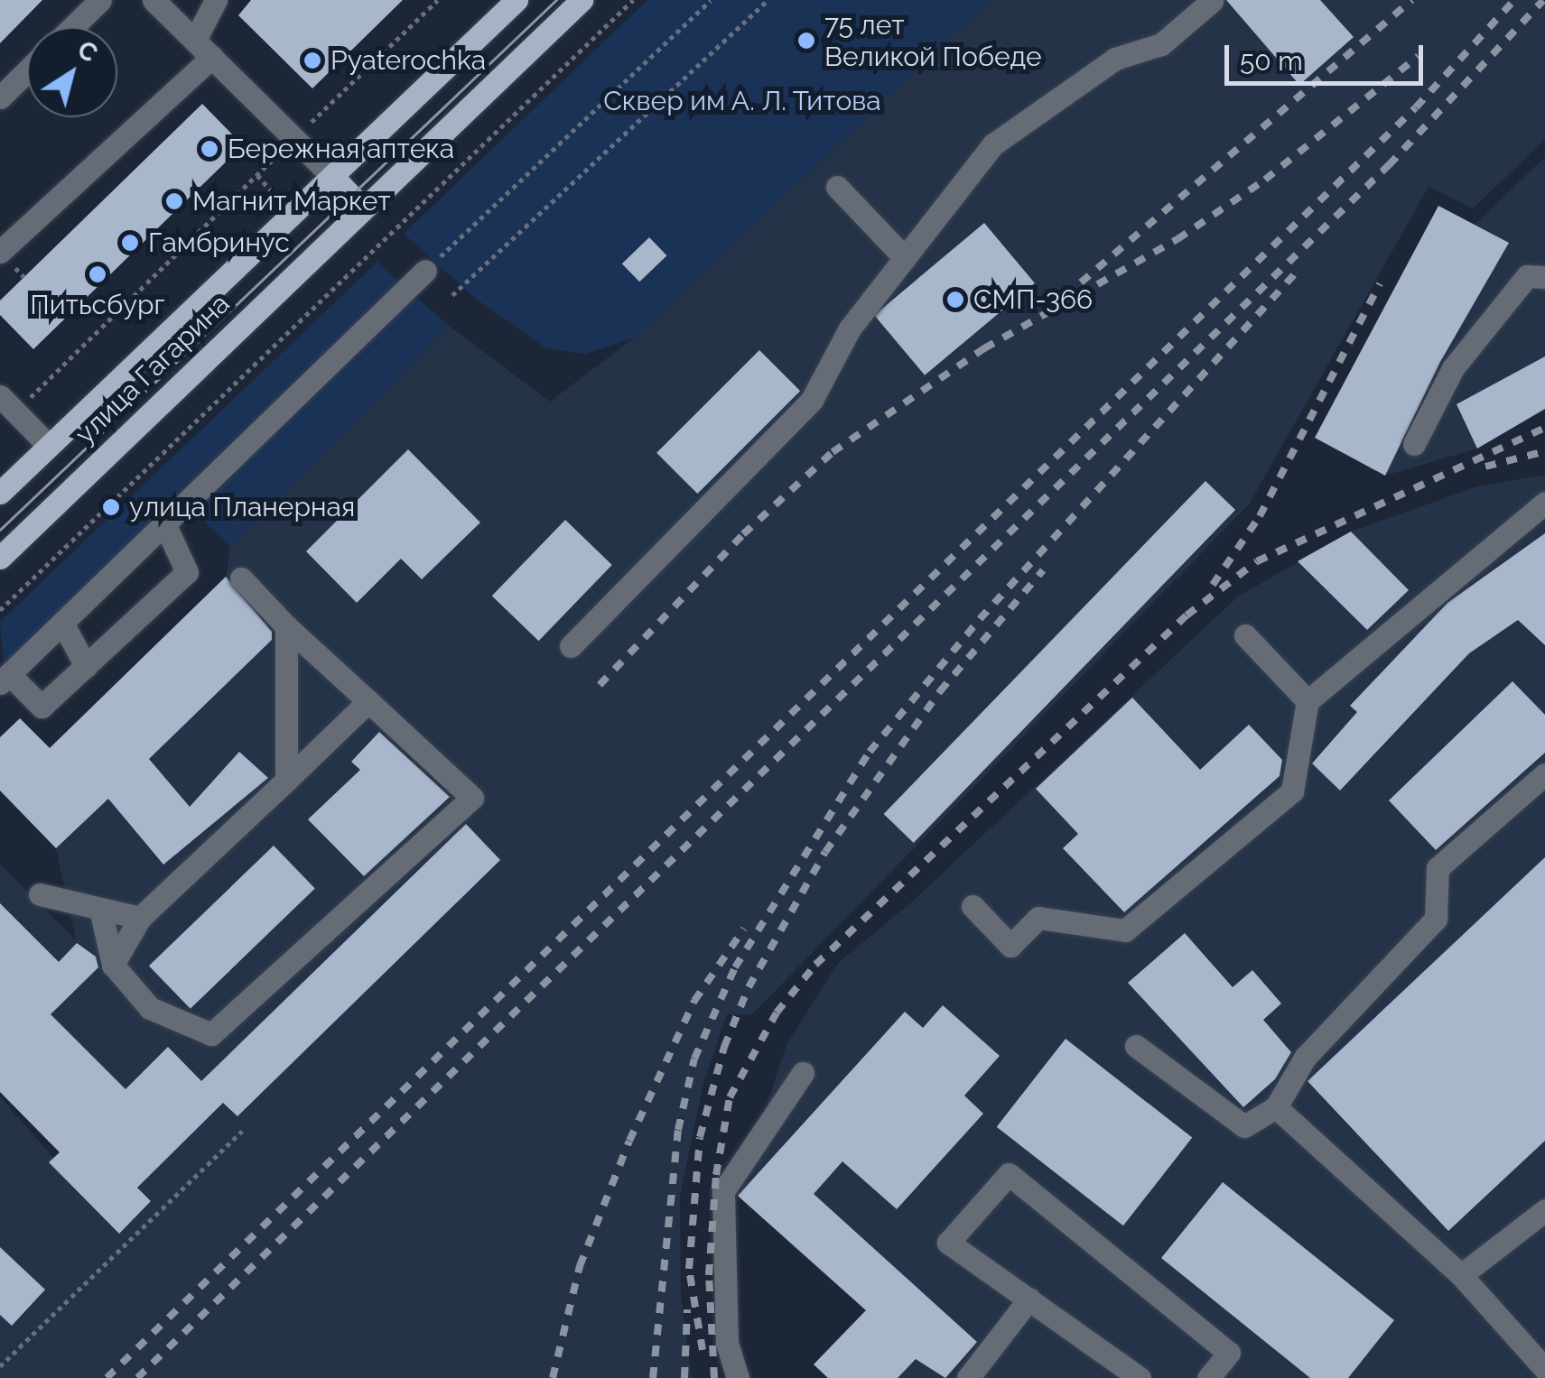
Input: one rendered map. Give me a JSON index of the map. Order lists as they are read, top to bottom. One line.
{"streets":{"main road":["улица Гагарина"]},"parks":["Сквер им А. Л. Титова"],"places":["75 лет Великой Победе","Pyaterochka","Бережная аптека","Магнит Маркет","Гамбринус","Питьсбург","СМП-366","улица Планерная"],"scale_bar":"50 m","north":"top right"}
